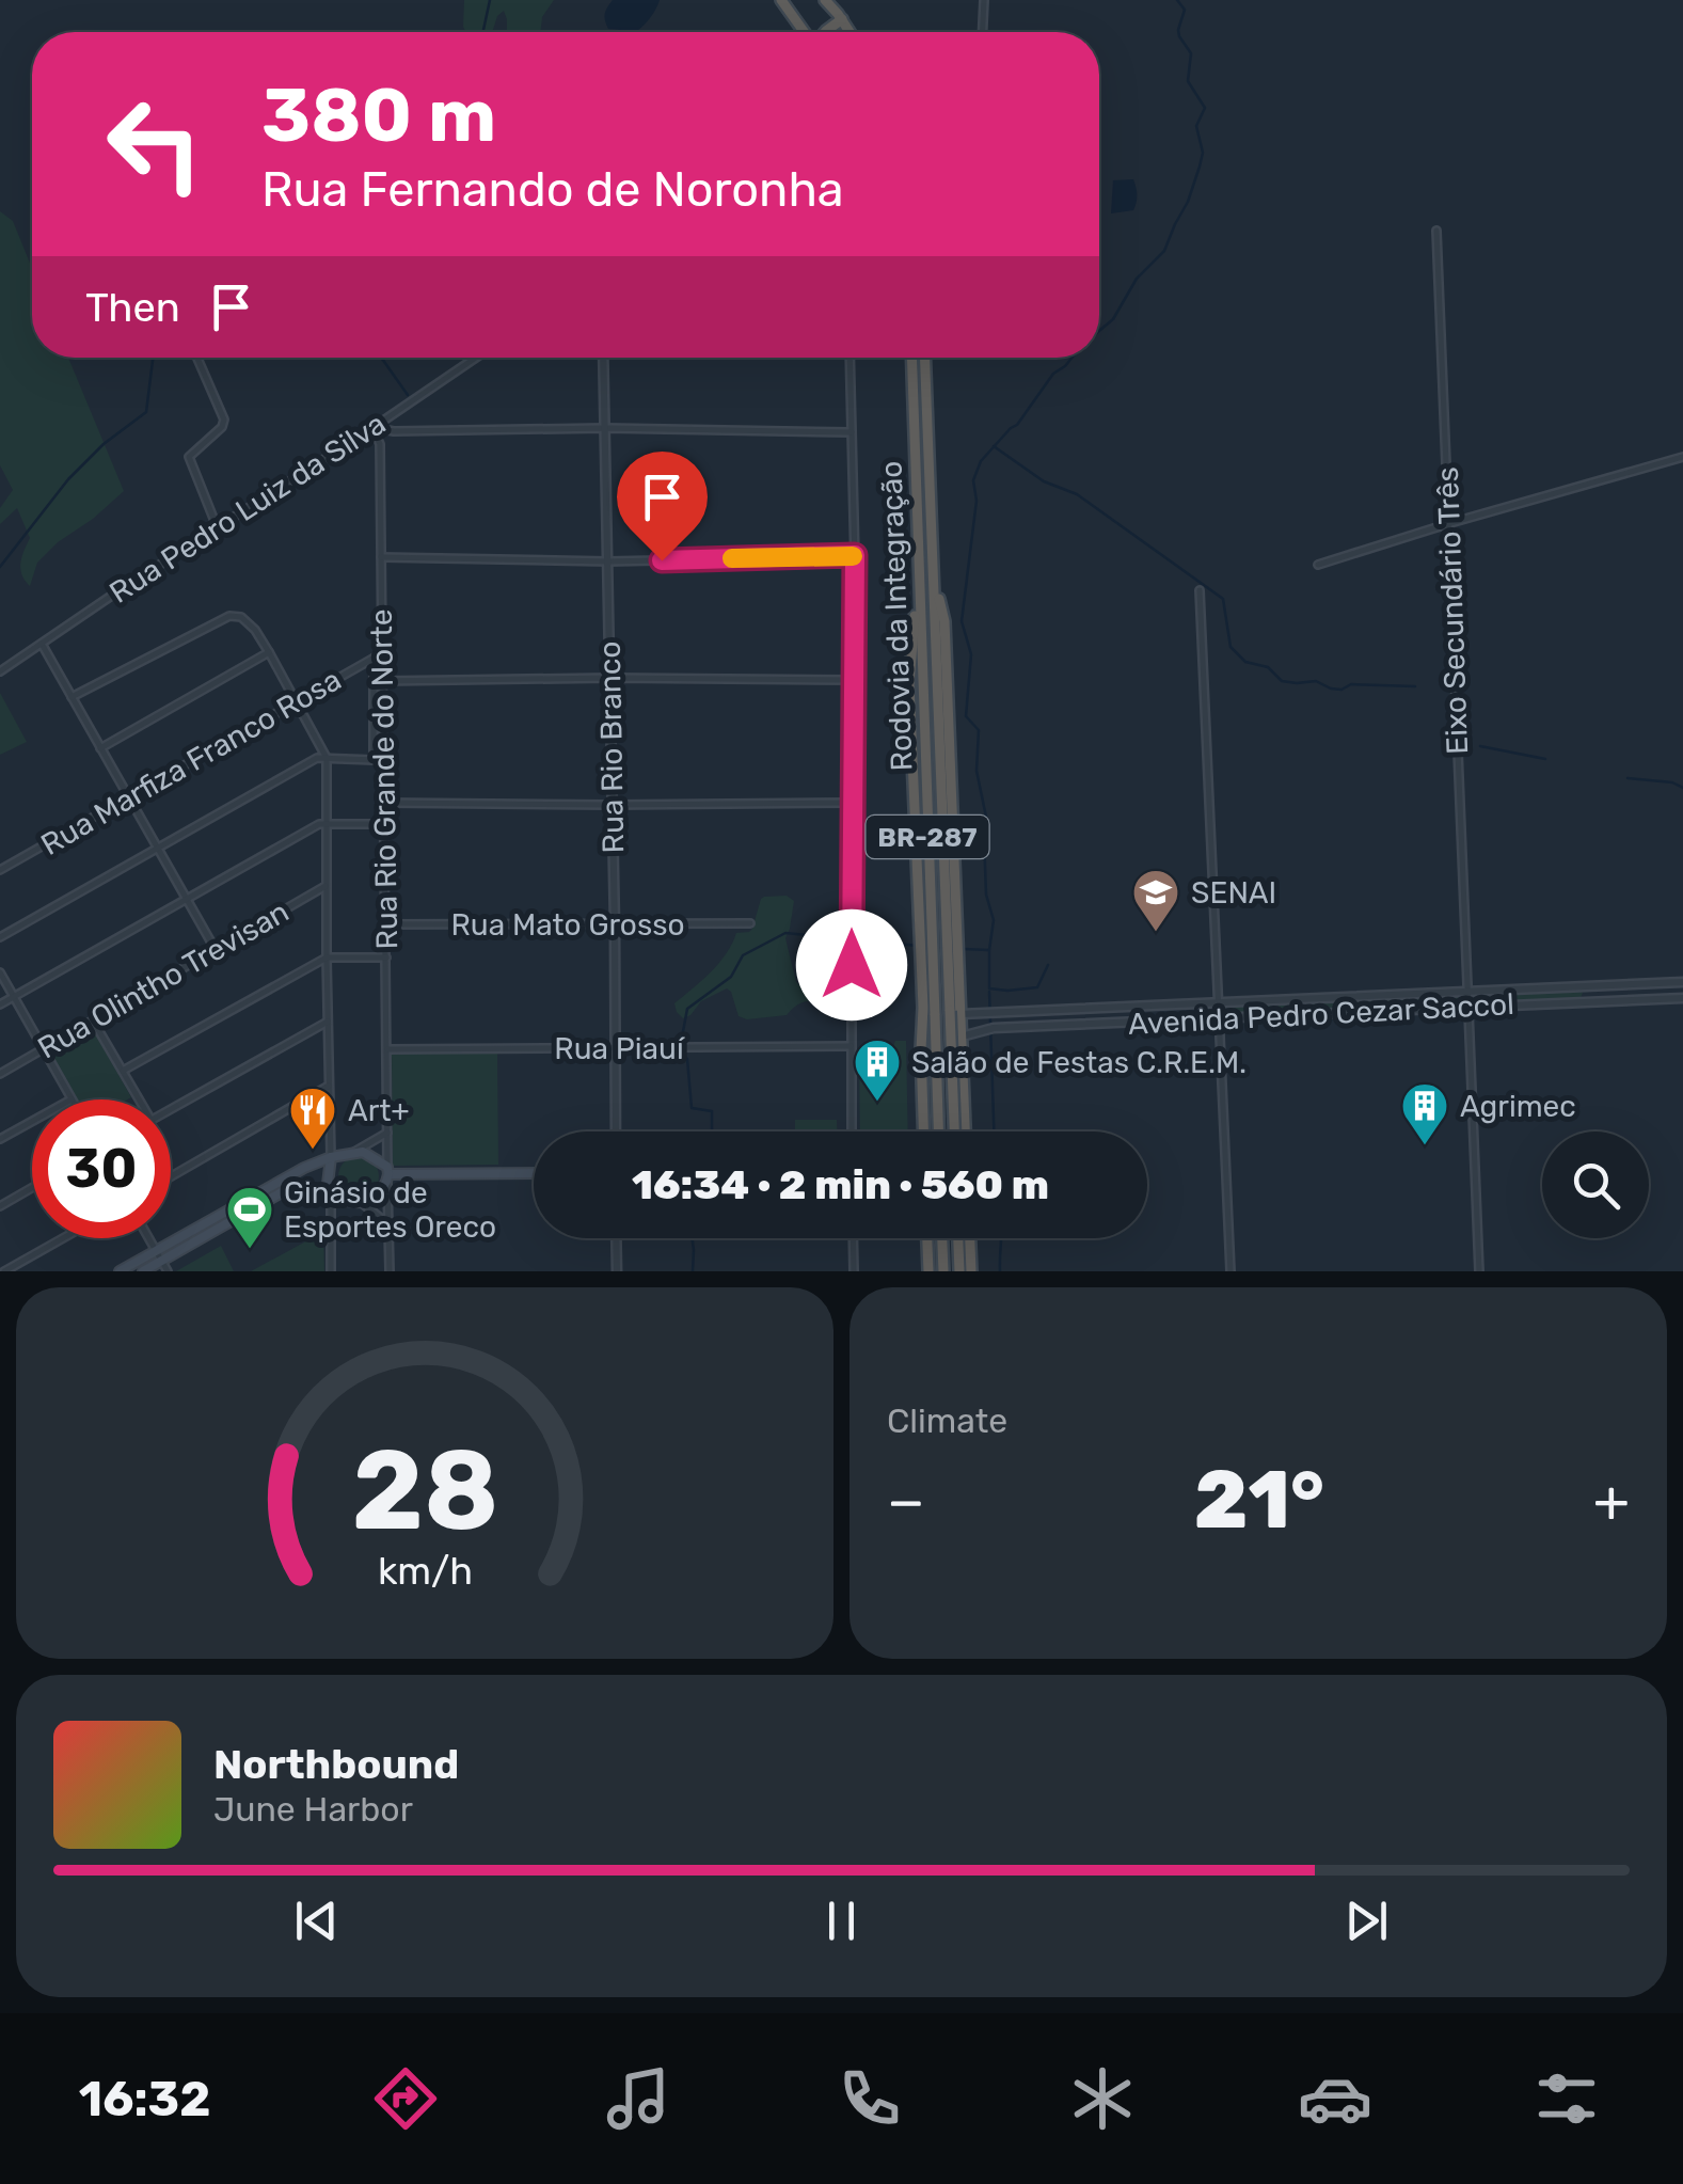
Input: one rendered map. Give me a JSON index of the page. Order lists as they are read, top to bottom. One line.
{"streets":{"highway":["Rodovia da Integração","BR-287"],"street":["Rua Pedro Luiz da Silva","Eixo Secundário Três","Rua Rio Branco","Rua Marfiza Franco Rosa","Rua Rio Grande do Norte","Rua Mato Grosso","Rua Olintho Trevisan","Avenida Pedro Cezar Saccol","Rua Piauí"]},"crossings":[["Rua Pedro Luiz da Silva","Rua Rio Grande do Norte"],["Eixo Secundário Três","Avenida Pedro Cezar Saccol"],["Rodovia da Integração","BR-287"],["Rodovia da Integração","Avenida Pedro Cezar Saccol"],["Rua Rio Branco","Rua Mato Grosso"],["Rua Rio Branco","Rua Piauí"],["Rua Marfiza Franco Rosa","Rua Rio Grande do Norte"],["Rua Rio Grande do Norte","Rua Mato Grosso"],["Rua Rio Grande do Norte","Rua Piauí"],["BR-287","Avenida Pedro Cezar Saccol"]],"places":{"school or university":["SENAI"],"building":["Salão de Festas C.R.E.M.","Agrimec"],"restaurant":["Art+"],"sports":["Ginásio de Esportes Oreco"]},"page":{"turn":["380 m","Rua Fernando de Noronha"],"then":"Then","limit":"30","trip":"16:34 · 2 min · 560 m","tile":"Climate","heat":["−","21°","+"],"song":["Northbound","June Harbor"],"tabs":"16:32","gauge":["28","km/h"]}}
